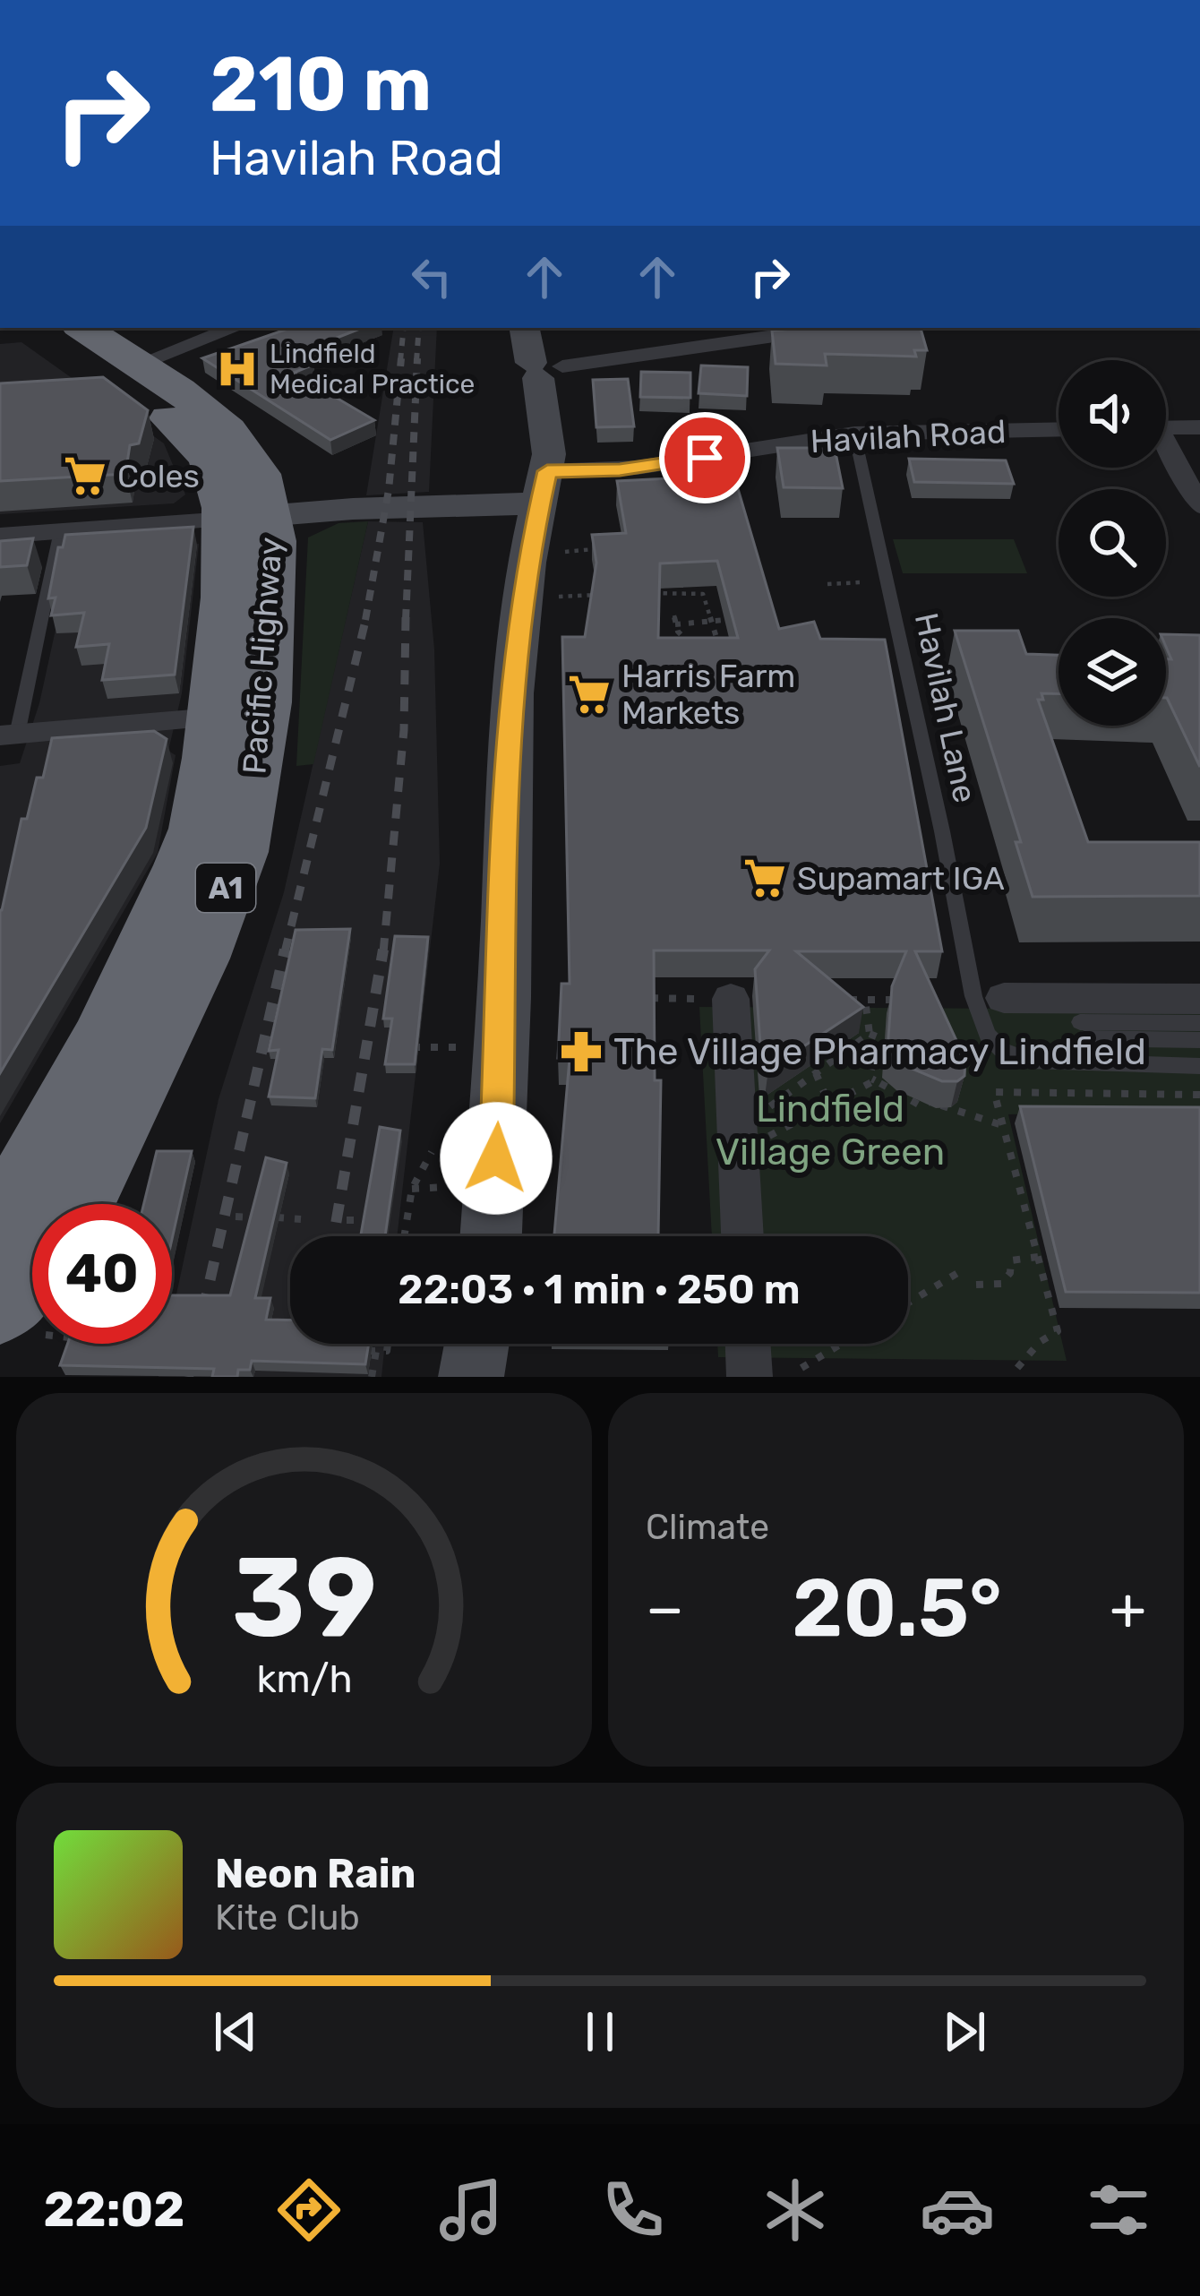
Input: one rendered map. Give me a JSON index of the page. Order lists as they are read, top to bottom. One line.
{"streets":{"highway":["Pacific Highway","A1"],"street":["Havilah Road"],"lane":["Havilah Lane"]},"crossings":[["Havilah Road","Pacific Highway"],["Havilah Road","Havilah Lane"]],"parks":["Lindfield Village Green"],"places":{"hospital":["Lindfield Medical Practice"],"supermarket":["Coles","Harris Farm Markets","Supamart IGA"],"pharmacy":["The Village Pharmacy Lindfield"]},"page":{"turn":["210 m","Havilah Road"],"limit":"40","trip":"22:03 · 1 min · 250 m","tile":"Climate","heat":["−","20.5°","+"],"song":["Neon Rain","Kite Club"],"tabs":"22:02","gauge":["39","km/h"]}}
